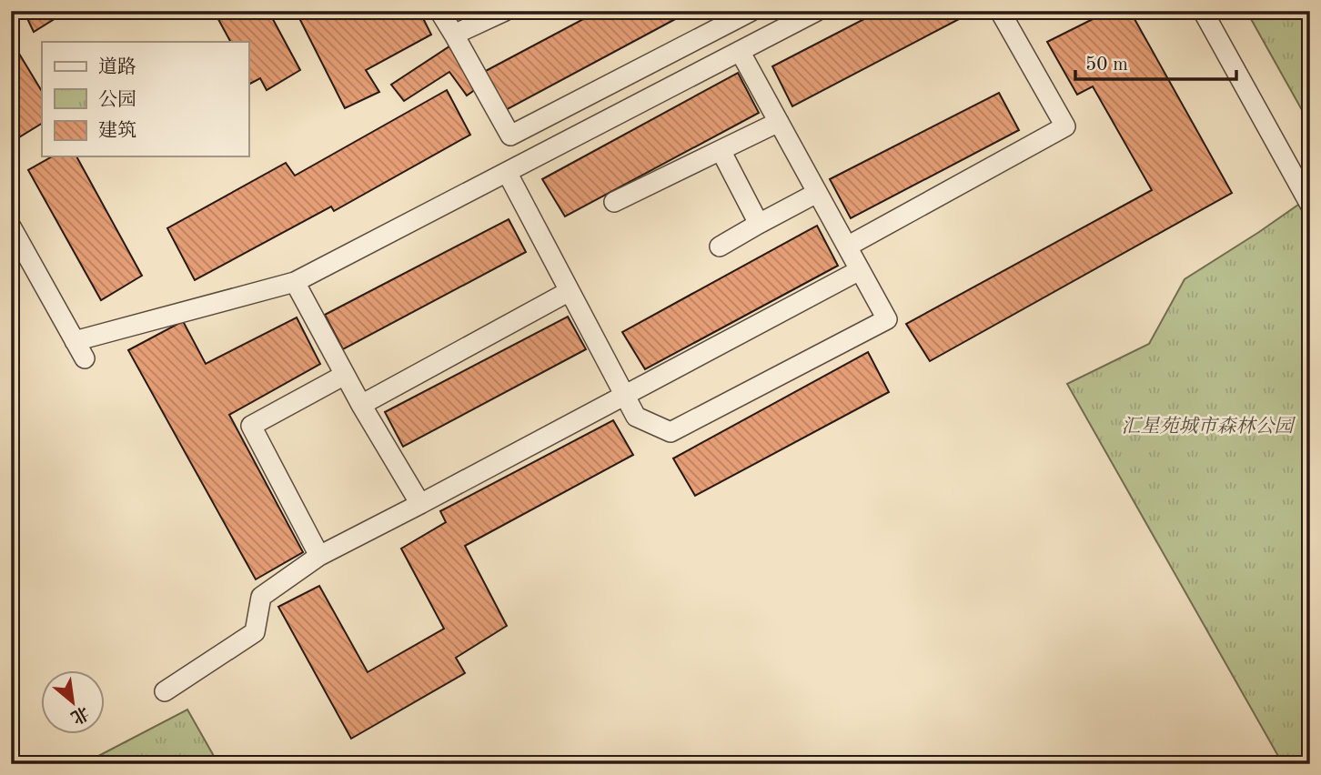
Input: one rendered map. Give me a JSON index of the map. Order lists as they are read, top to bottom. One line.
{"parks":["汇星苑城市森林公园"],"legend":["道路","公园","建筑"],"scale_bar":"50 m","north":"bottom right"}
